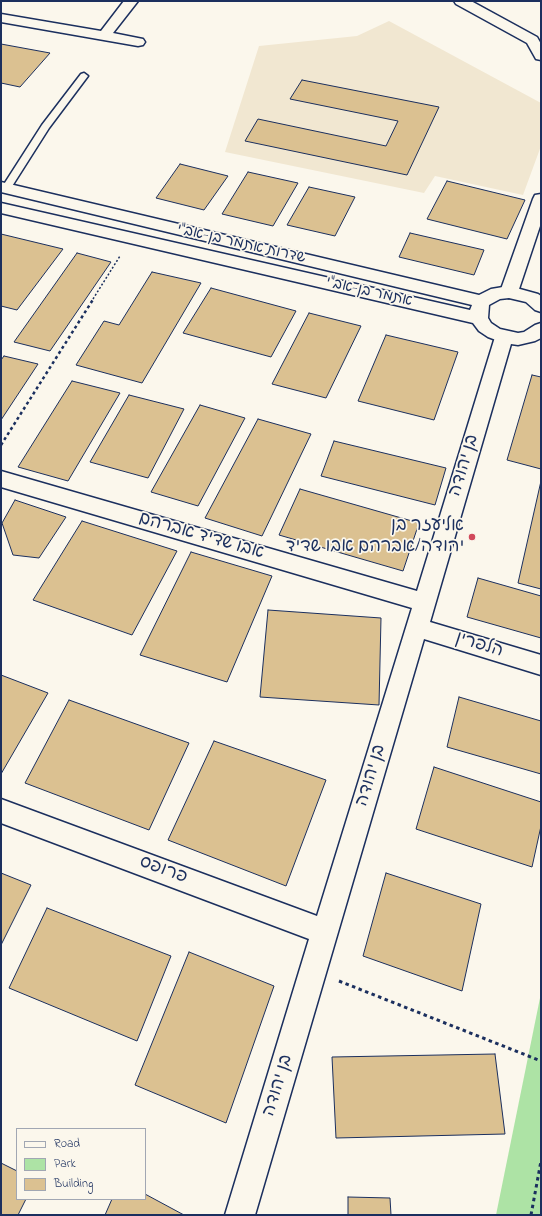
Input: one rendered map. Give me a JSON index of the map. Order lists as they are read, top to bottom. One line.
{"streets":{"street":["שדרות אתמר בן-אב\"י","אתמר בן-אב\"י","בן יהודה","אבו שדיד אברהם","הלפרין","פרופס"]},"crossings":[["שדרות אתמר בן-אב\"י","אתמר בן-אב\"י"],["בן יהודה","אבו שדיד אברהם"],["בן יהודה","הלפרין"],["בן יהודה","פרופס"]],"places":["אליעזר בן יהודה/אברהם אבו שדיד"],"legend":["Road","Park","Building"]}
